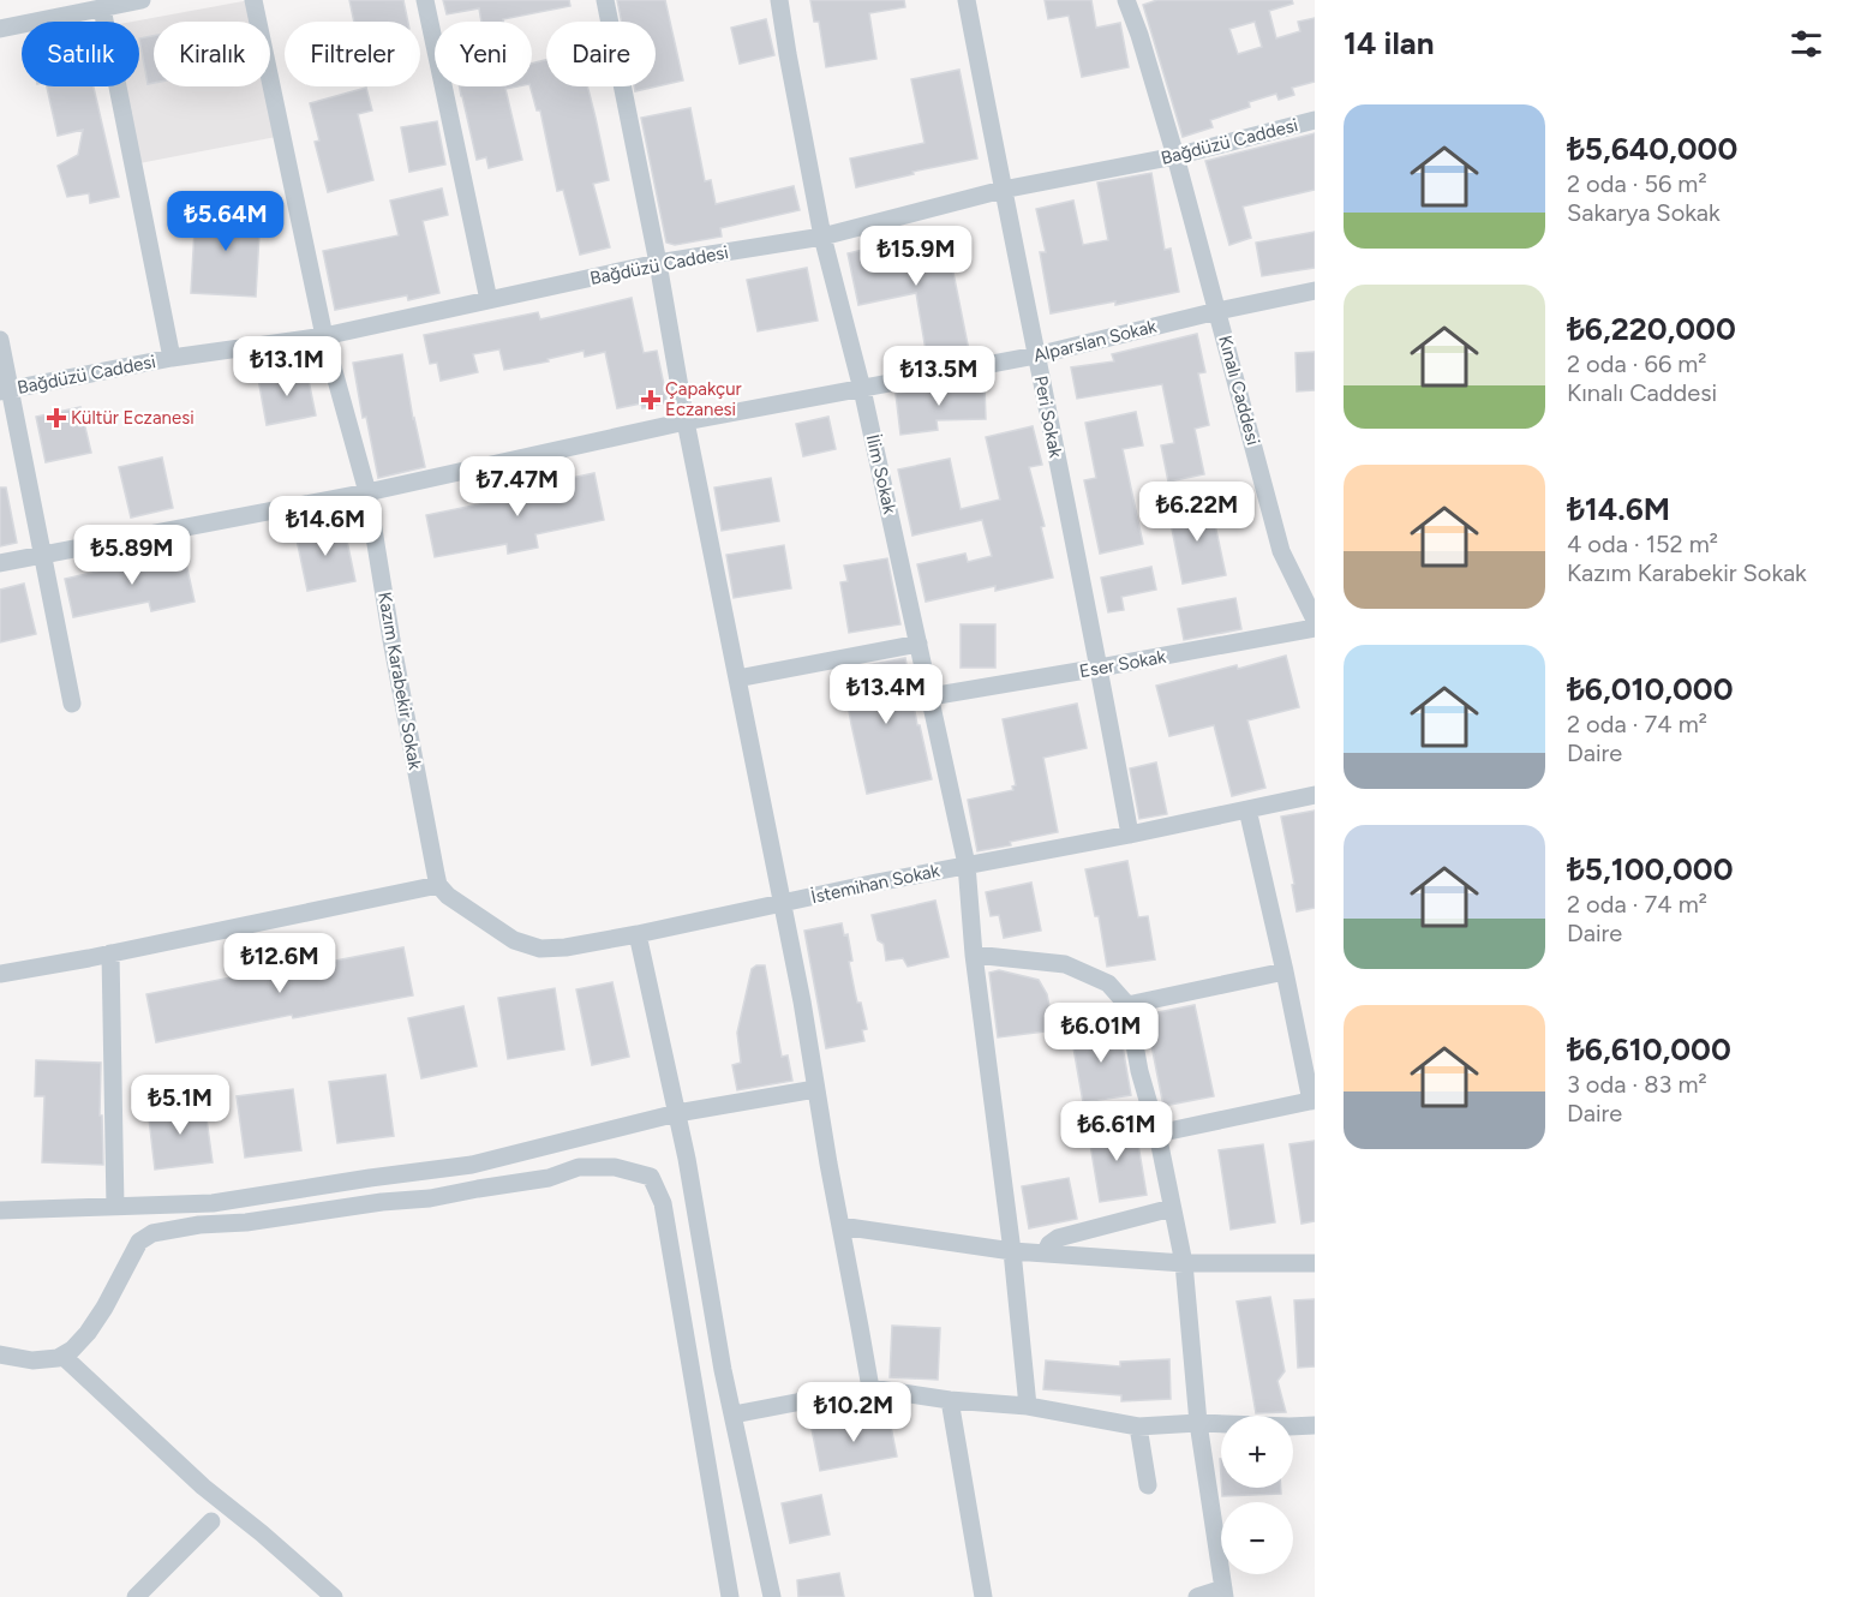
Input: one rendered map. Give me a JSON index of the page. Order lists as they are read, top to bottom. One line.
{"streets":{"street":["Bağdüzü Caddesi","Alparslan Sokak","Kınalı Caddesi","Peri Sokak","İlim Sokak","Eser Sokak","Kazım Karabekir Sokak","İstemihan Sokak"]},"crossings":[["Bağdüzü Caddesi","Kınalı Caddesi"],["Bağdüzü Caddesi","Peri Sokak"],["Bağdüzü Caddesi","İlim Sokak"],["Bağdüzü Caddesi","Kazım Karabekir Sokak"],["Alparslan Sokak","Kınalı Caddesi"],["Alparslan Sokak","Peri Sokak"],["Alparslan Sokak","İlim Sokak"],["Alparslan Sokak","Kazım Karabekir Sokak"],["Peri Sokak","Eser Sokak"],["Peri Sokak","İstemihan Sokak"],["İlim Sokak","Eser Sokak"],["İlim Sokak","İstemihan Sokak"],["Kazım Karabekir Sokak","İstemihan Sokak"]],"places":{"health":["Çapakçur Eczanesi","Kültür Eczanesi"]},"page":{"heading":"14 ilan","chip":["Satılık","Kiralık","Filtreler","Yeni","Daire"],"list":[{"name":"₺5,640,000","note":"2 oda · 56 m² · Sakarya Sokak"},{"name":"₺6,220,000","note":"2 oda · 66 m² · Kınalı Caddesi"},{"name":"₺14.6M","note":"4 oda · 152 m² · Kazım Karabekir Sokak"},{"name":"₺6,010,000","note":"2 oda · 74 m² · Daire"},{"name":"₺5,100,000","note":"2 oda · 74 m² · Daire"},{"name":"₺6,610,000","note":"3 oda · 83 m² · Daire"}],"price":["₺5.64M","₺15.9M","₺13.1M","₺13.5M","₺7.47M","₺6.22M","₺14.6M","₺5.89M","₺13.4M","₺12.6M","₺6.01M","₺5.1M","₺6.61M","₺10.2M"],"map_buttons":["+","−"]}}
